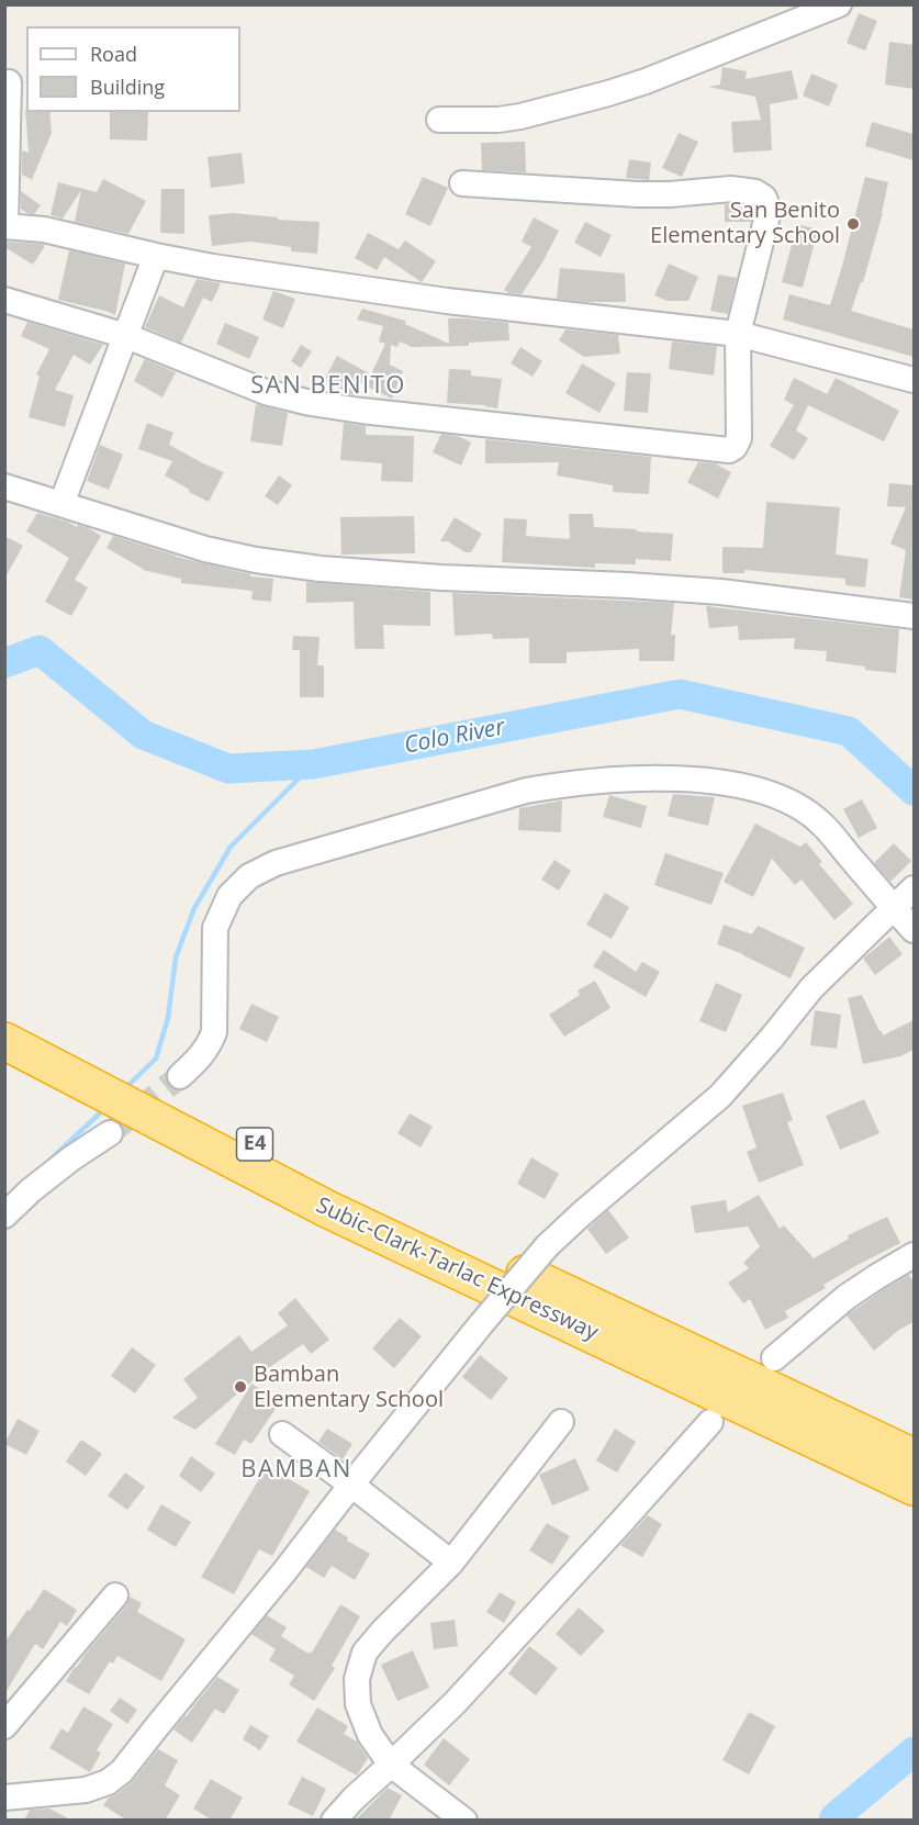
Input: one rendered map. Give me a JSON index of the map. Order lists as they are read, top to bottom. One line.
{"streets":{"highway":["E4","Subic-Clark-Tarlac Expressway"]},"districts":["SAN BENITO","BAMBAN"],"water":["Colo River"],"places":["San Benito Elementary School","Bamban Elementary School"],"legend":["Road","Building"]}
